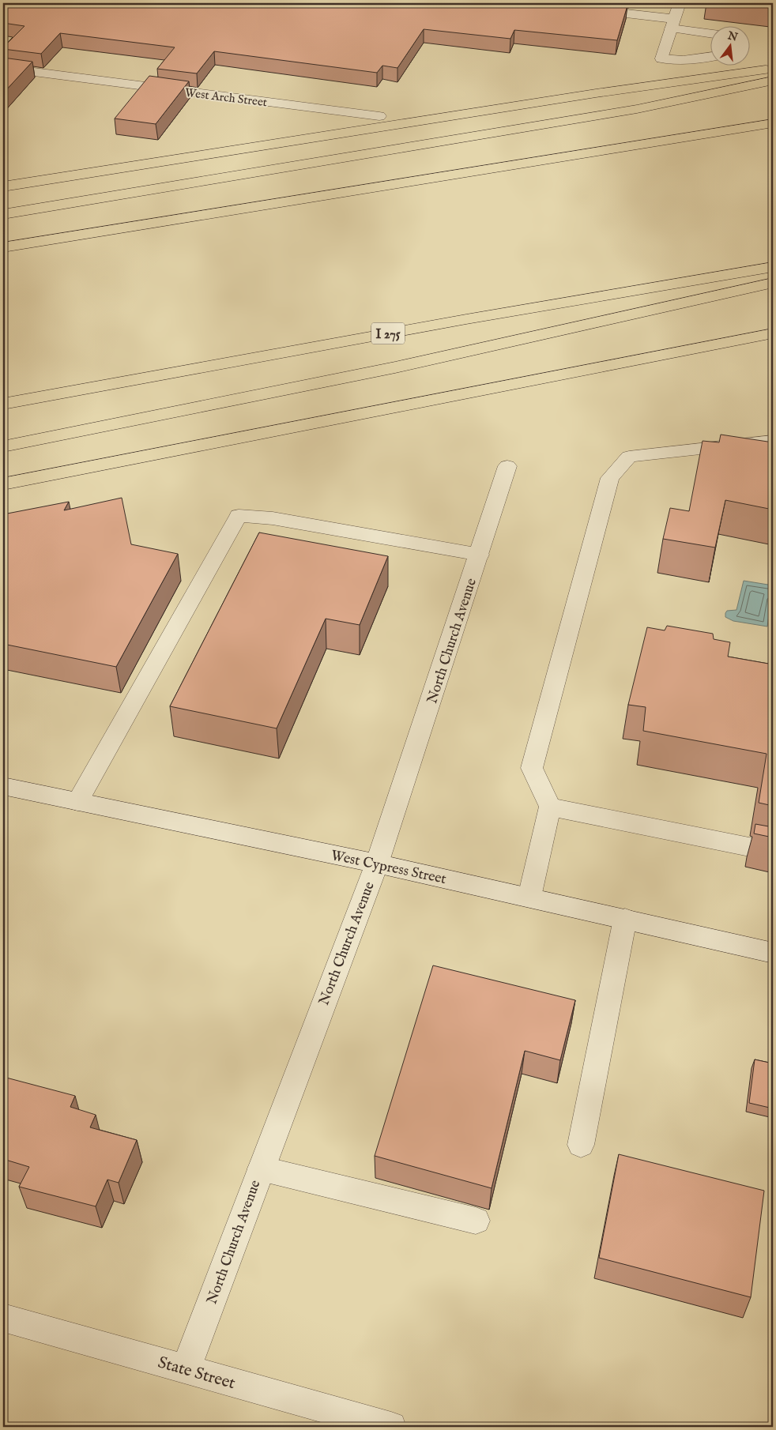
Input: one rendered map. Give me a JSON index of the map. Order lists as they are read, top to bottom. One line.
{"streets":{"highway":["I 275"],"street":["West Arch Street","North Church Avenue","West Cypress Street","State Street"]},"crossings":[["North Church Avenue","West Cypress Street"],["North Church Avenue","State Street"]],"north":"top"}
